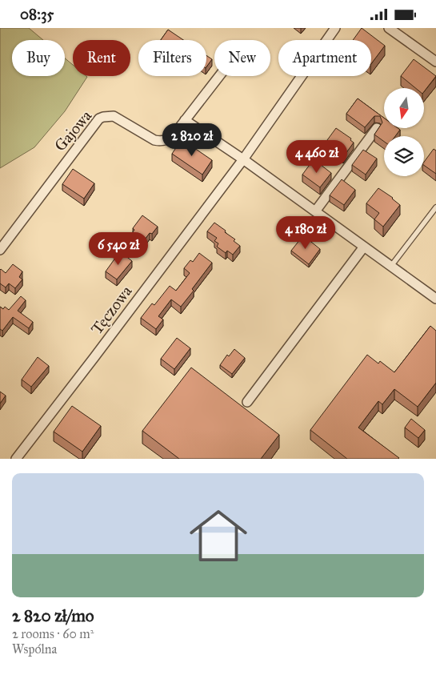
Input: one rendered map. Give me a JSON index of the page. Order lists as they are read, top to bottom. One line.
{"streets":{"street":["Gajowa","Tęczowa"]},"north":"bottom","page":{"status":"08:35","chip":["Buy","Rent","Filters","New","Apartment"],"price":["2 820 zł","4 460 zł","4 180 zł","6 540 zł"],"list":[{"name":"2 820 zł/mo","note":"2 rooms · 60 m² · Wspólna"}]}}
